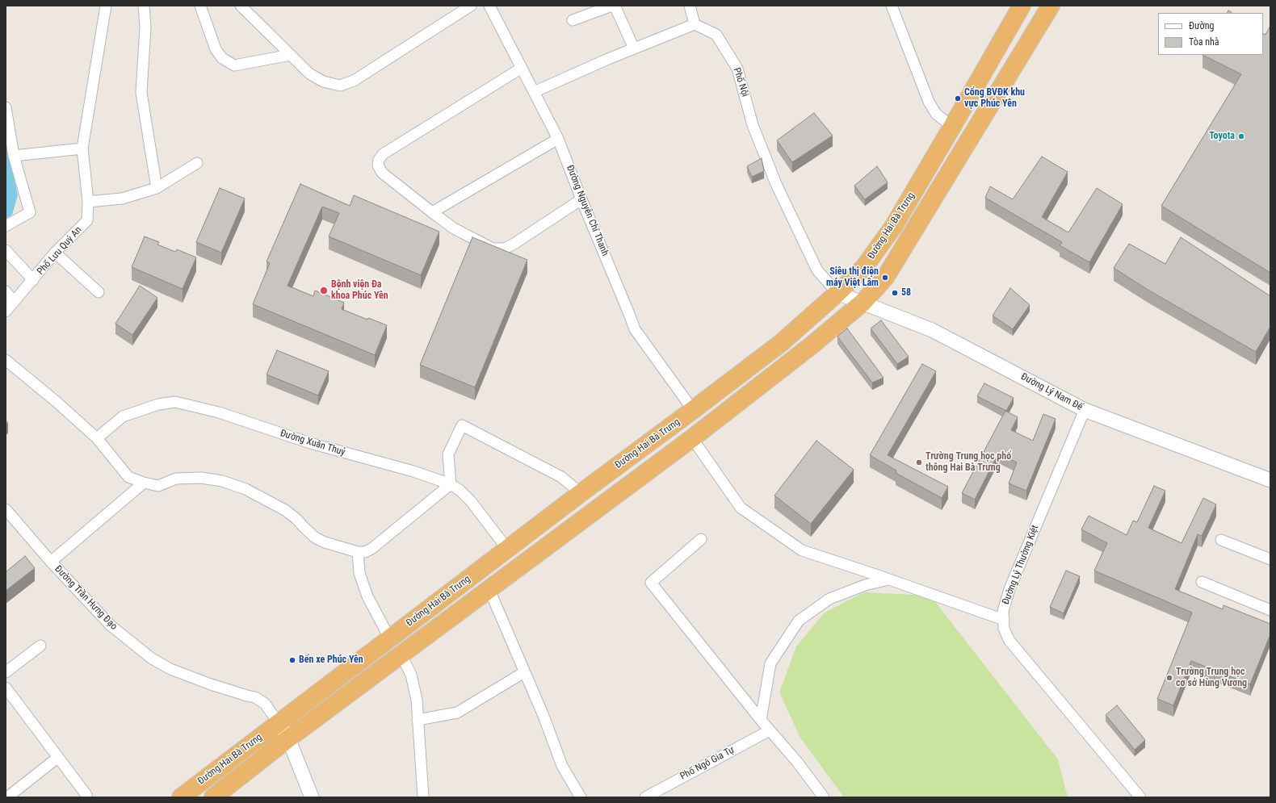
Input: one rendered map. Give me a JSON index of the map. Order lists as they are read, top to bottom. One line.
{"streets":{"highway":["Đường Hai Bà Trưng"],"street":["Phố Nội","Đường Nguyễn Chí Thanh","Phố Lưu Quý An","Đường Lý Nam Đế","Đường Xuân Thuỷ","Đường Lý Thường Kiệt","Đường Trần Hưng Đạo","Phố Ngô Gia Tự"]},"crossings":[["Phố Nội","Đường Hai Bà Trưng"],["Phố Nội","Đường Lý Nam Đế"],["Đường Nguyễn Chí Thanh","Đường Hai Bà Trưng"],["Đường Hai Bà Trưng","Đường Lý Nam Đế"],["Đường Hai Bà Trưng","Đường Xuân Thuỷ"],["Đường Hai Bà Trưng","Đường Trần Hưng Đạo"],["Đường Lý Nam Đế","Đường Lý Thường Kiệt"]],"places":["Cổng BVĐK khu vực Phúc Yên","Toyota","Siêu thị điện máy Việt Lâm","Bệnh viện Đa khoa Phúc Yên","58","Trường Trung học phổ thông Hai Bà Trưng","Bến xe Phúc Yên","Trường Trung học cơ sở Hùng Vương"],"legend":["Đường","Tòa nhà"]}
